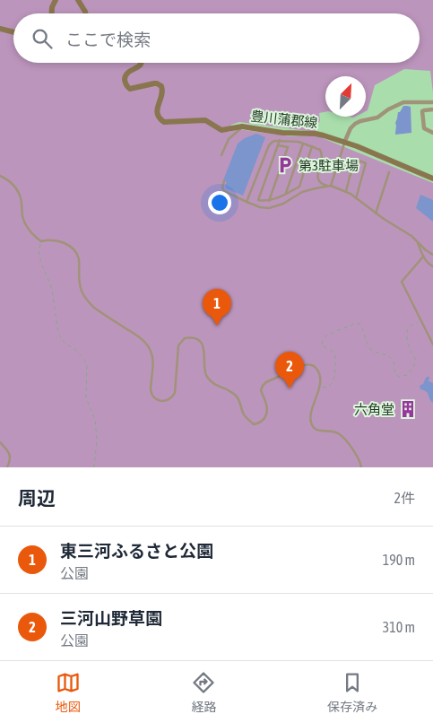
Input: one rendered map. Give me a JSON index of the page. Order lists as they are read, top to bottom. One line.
{"streets":{"main road":["豊川蒲郡線"]},"places":{"parking":["第3駐車場"],"building":["六角堂"]},"north":"top right","page":{"search":"ここで検索","pins":["1","2"],"heading":["周辺","2件"],"list":[{"mark":"1","name":"東三河ふるさと公園","note":"公園","value":"190 m"},{"mark":"2","name":"三河山野草園","note":"公園","value":"310 m"}],"nav":["地図","経路","保存済み"]}}
